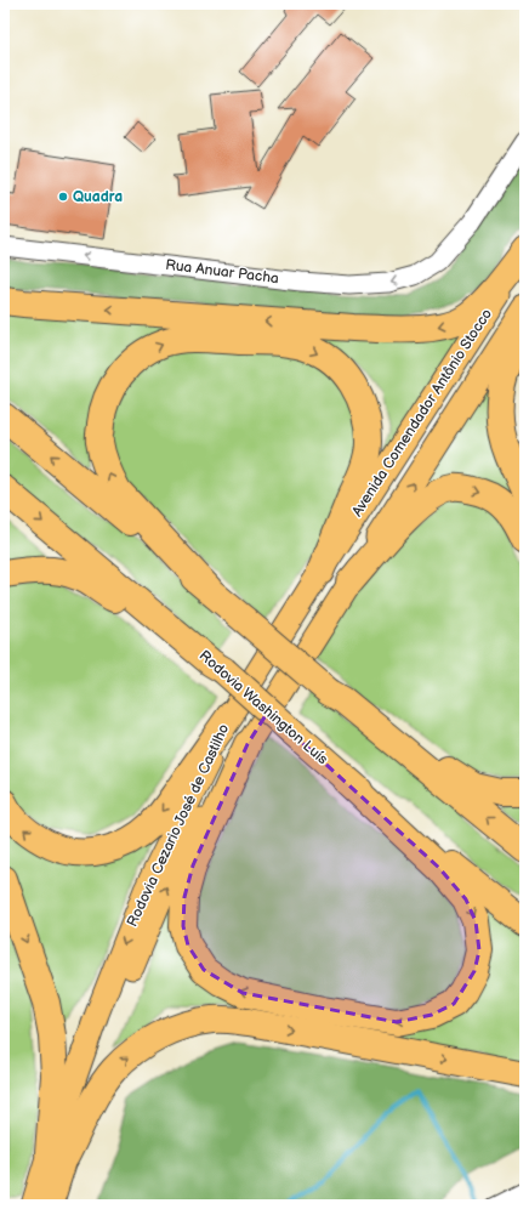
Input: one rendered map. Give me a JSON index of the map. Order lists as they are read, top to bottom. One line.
{"streets":{"highway":["Rodovia Washington Luís"],"main road":["Avenida Comendador Antônio Stocco","Rodovia Cezario José de Castilho"],"street":["Rua Anuar Pacha"]},"crossings":[["Avenida Comendador Antônio Stocco","Rodovia Cezario José de Castilho"]],"one_way":["Rua Anuar Pacha"],"places":["Quadra"]}
